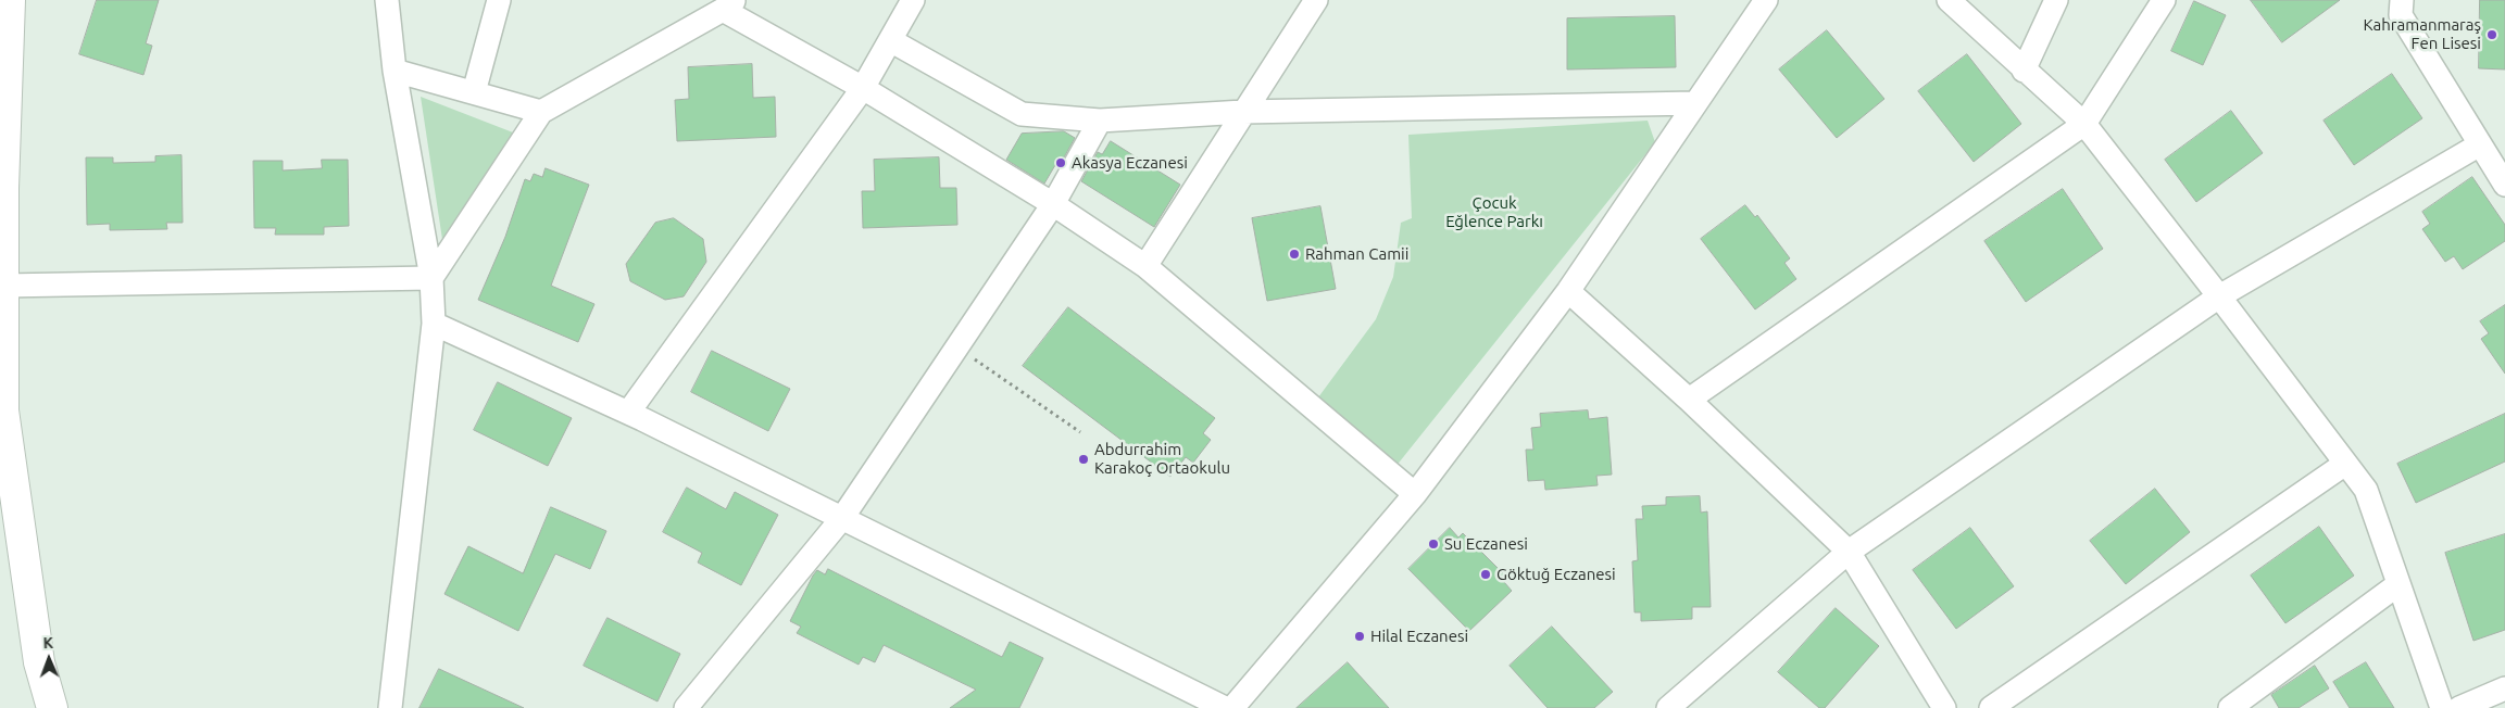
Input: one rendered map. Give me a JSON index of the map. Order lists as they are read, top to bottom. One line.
{"parks":["Çocuk Eğlence Parkı"],"places":["Kahramanmaraş Fen Lisesi","Akasya Eczanesi","Rahman Camii","Abdurrahim Karakoç Ortaokulu","Su Eczanesi","Göktuğ Eczanesi","Hilal Eczanesi"],"north":"top"}
